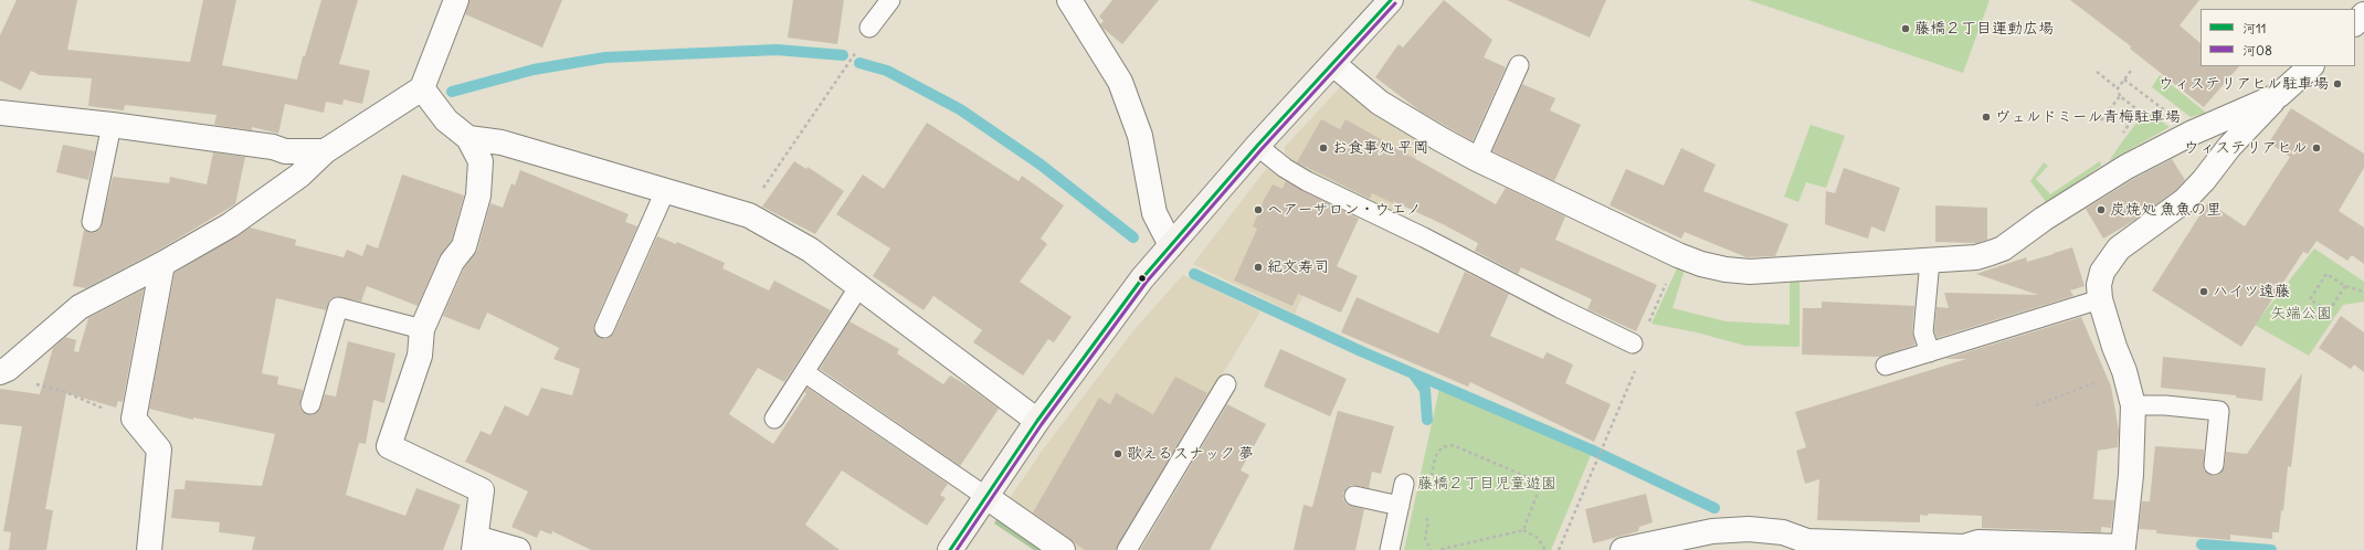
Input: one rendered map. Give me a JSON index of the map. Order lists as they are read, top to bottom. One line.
{"parks":["矢端公園","藤橋２丁目児童遊園"],"places":["藤橋２丁目運動広場","ウィステリアヒル駐車場","ヴェルドミール青梅駐車場","お食事処 平岡","ウィステリアヒル","ヘアーサロン・ウエノ","炭焼処 魚魚の里","紀文寿司","ハイツ遠藤","歌えるスナック 夢"],"lines":["transit line 河11","transit line 河08"],"legend":["河11","河08"]}
